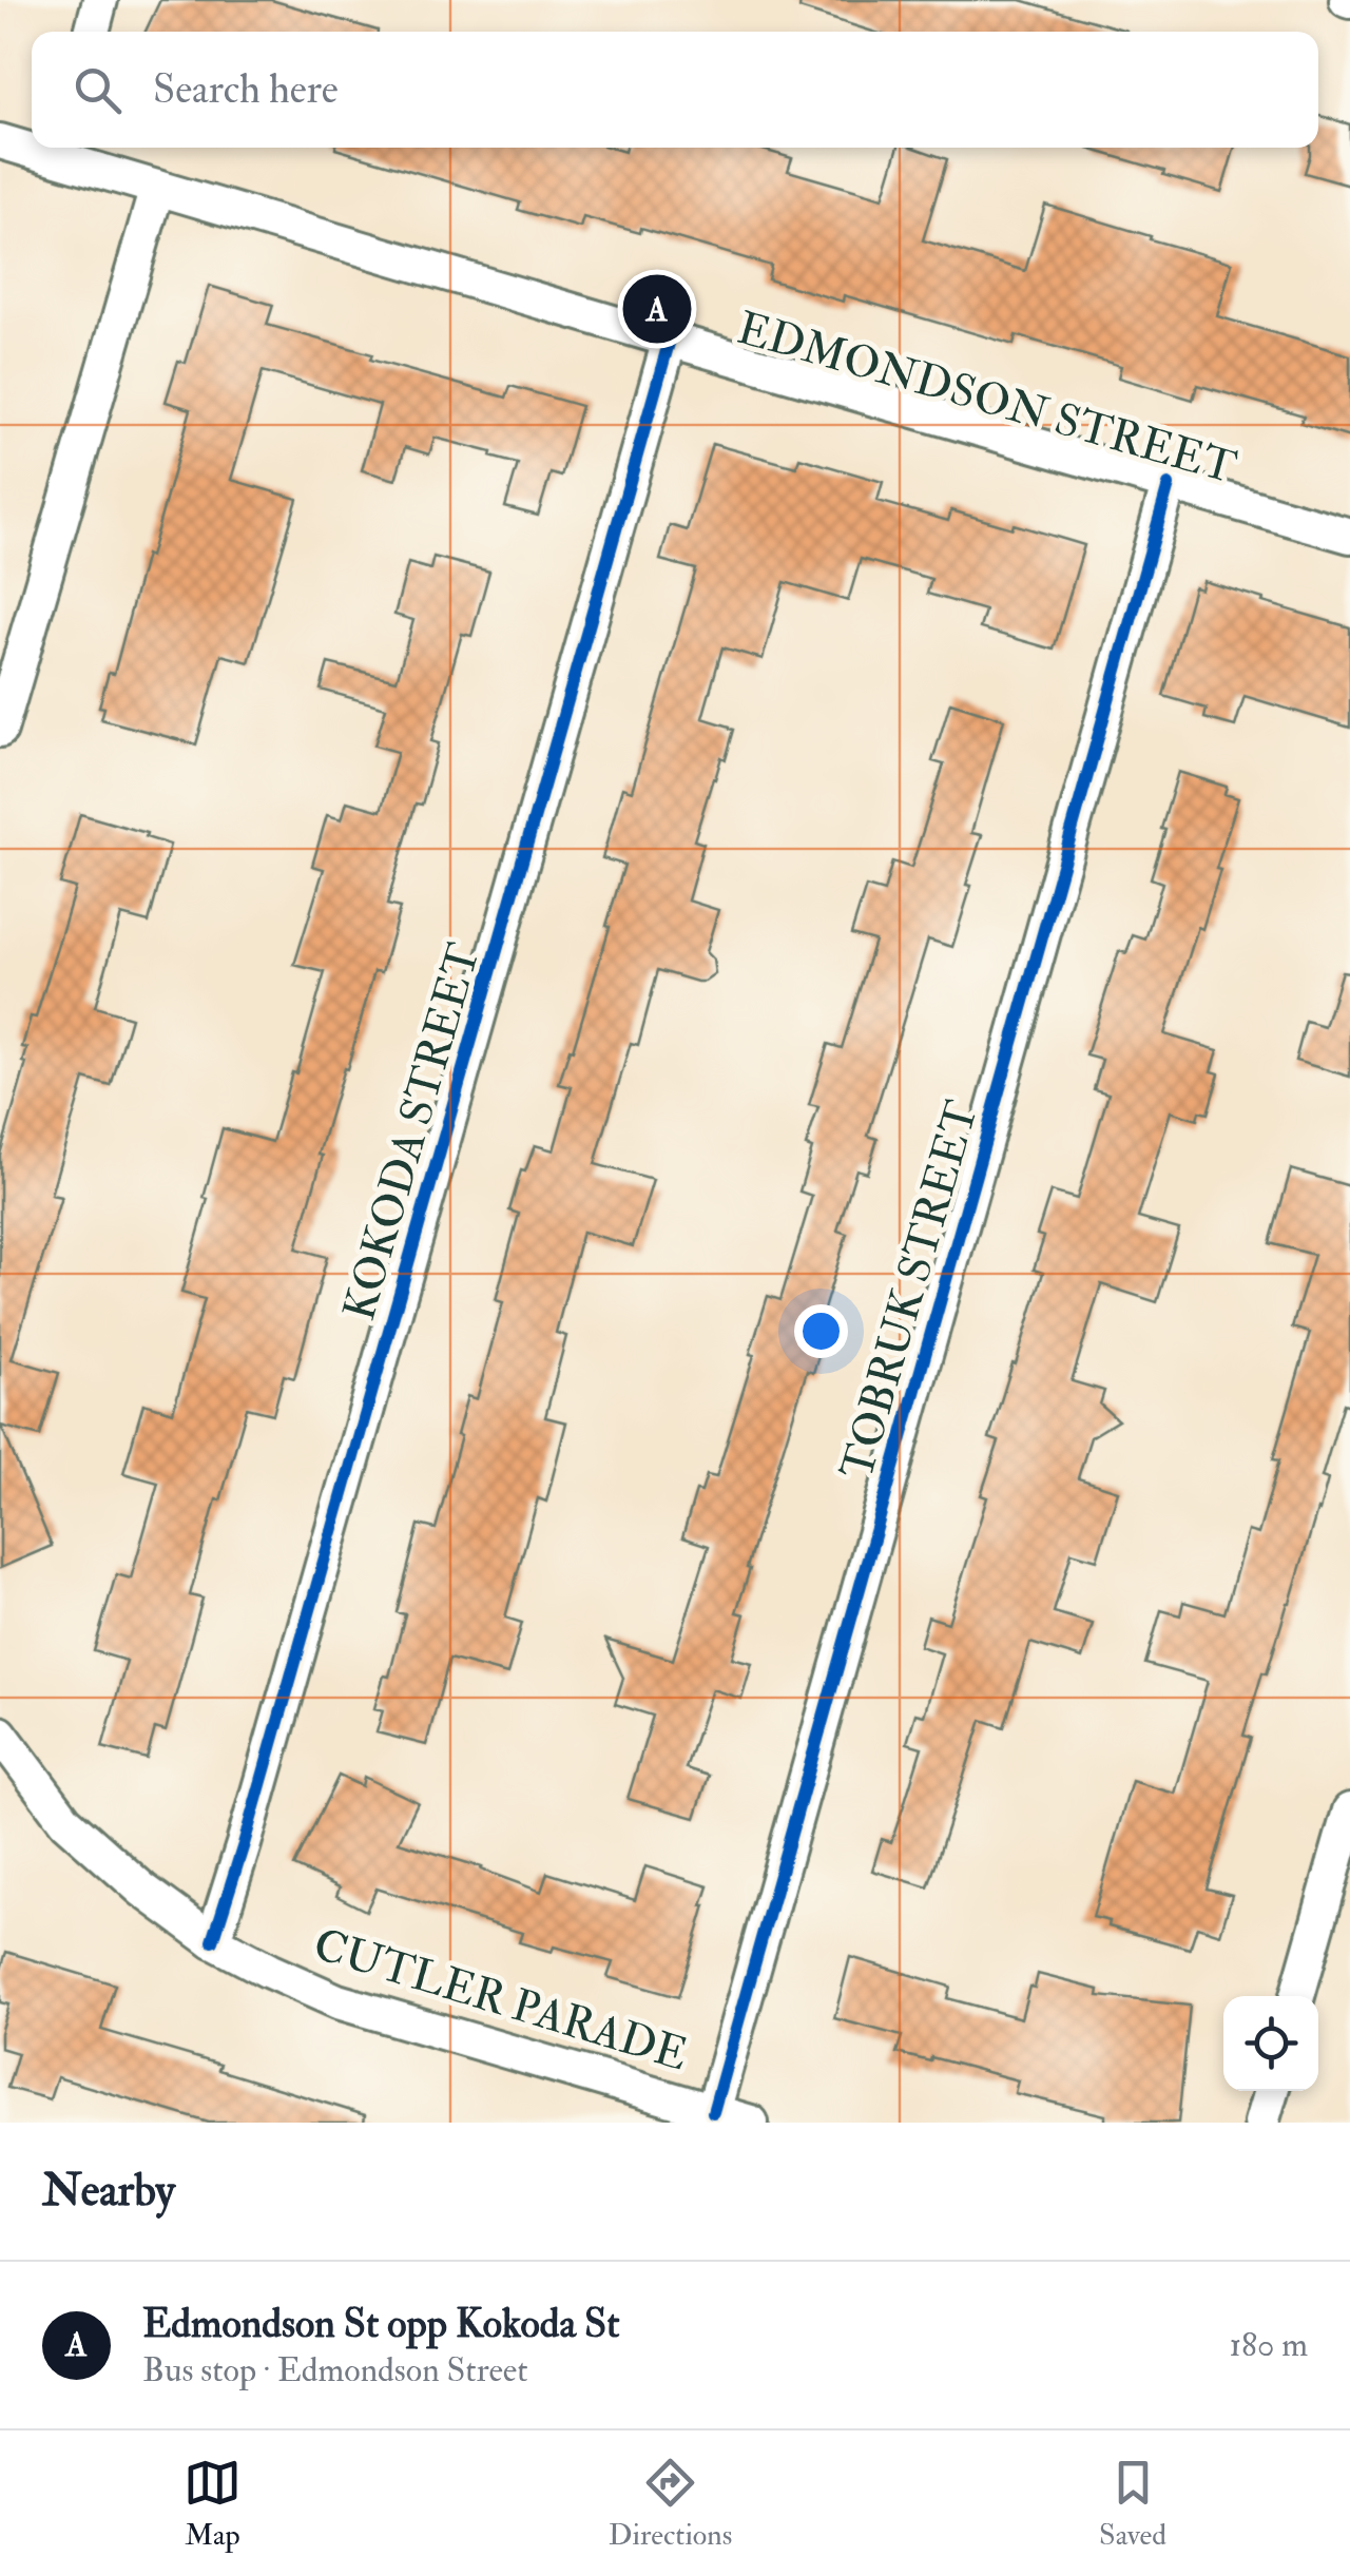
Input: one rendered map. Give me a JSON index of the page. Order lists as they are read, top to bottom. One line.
{"streets":{"street":["EDMONDSON STREET","KOKODA STREET","TOBRUK STREET","CUTLER PARADE"]},"crossings":[["EDMONDSON STREET","KOKODA STREET"],["EDMONDSON STREET","TOBRUK STREET"],["KOKODA STREET","CUTLER PARADE"],["TOBRUK STREET","CUTLER PARADE"]],"page":{"search":"Search here","pins":"A","heading":"Nearby","list":[{"mark":"A","name":"Edmondson St opp Kokoda St","note":"Bus stop · Edmondson Street","value":"180 m"}],"nav":["Map","Directions","Saved"]}}
